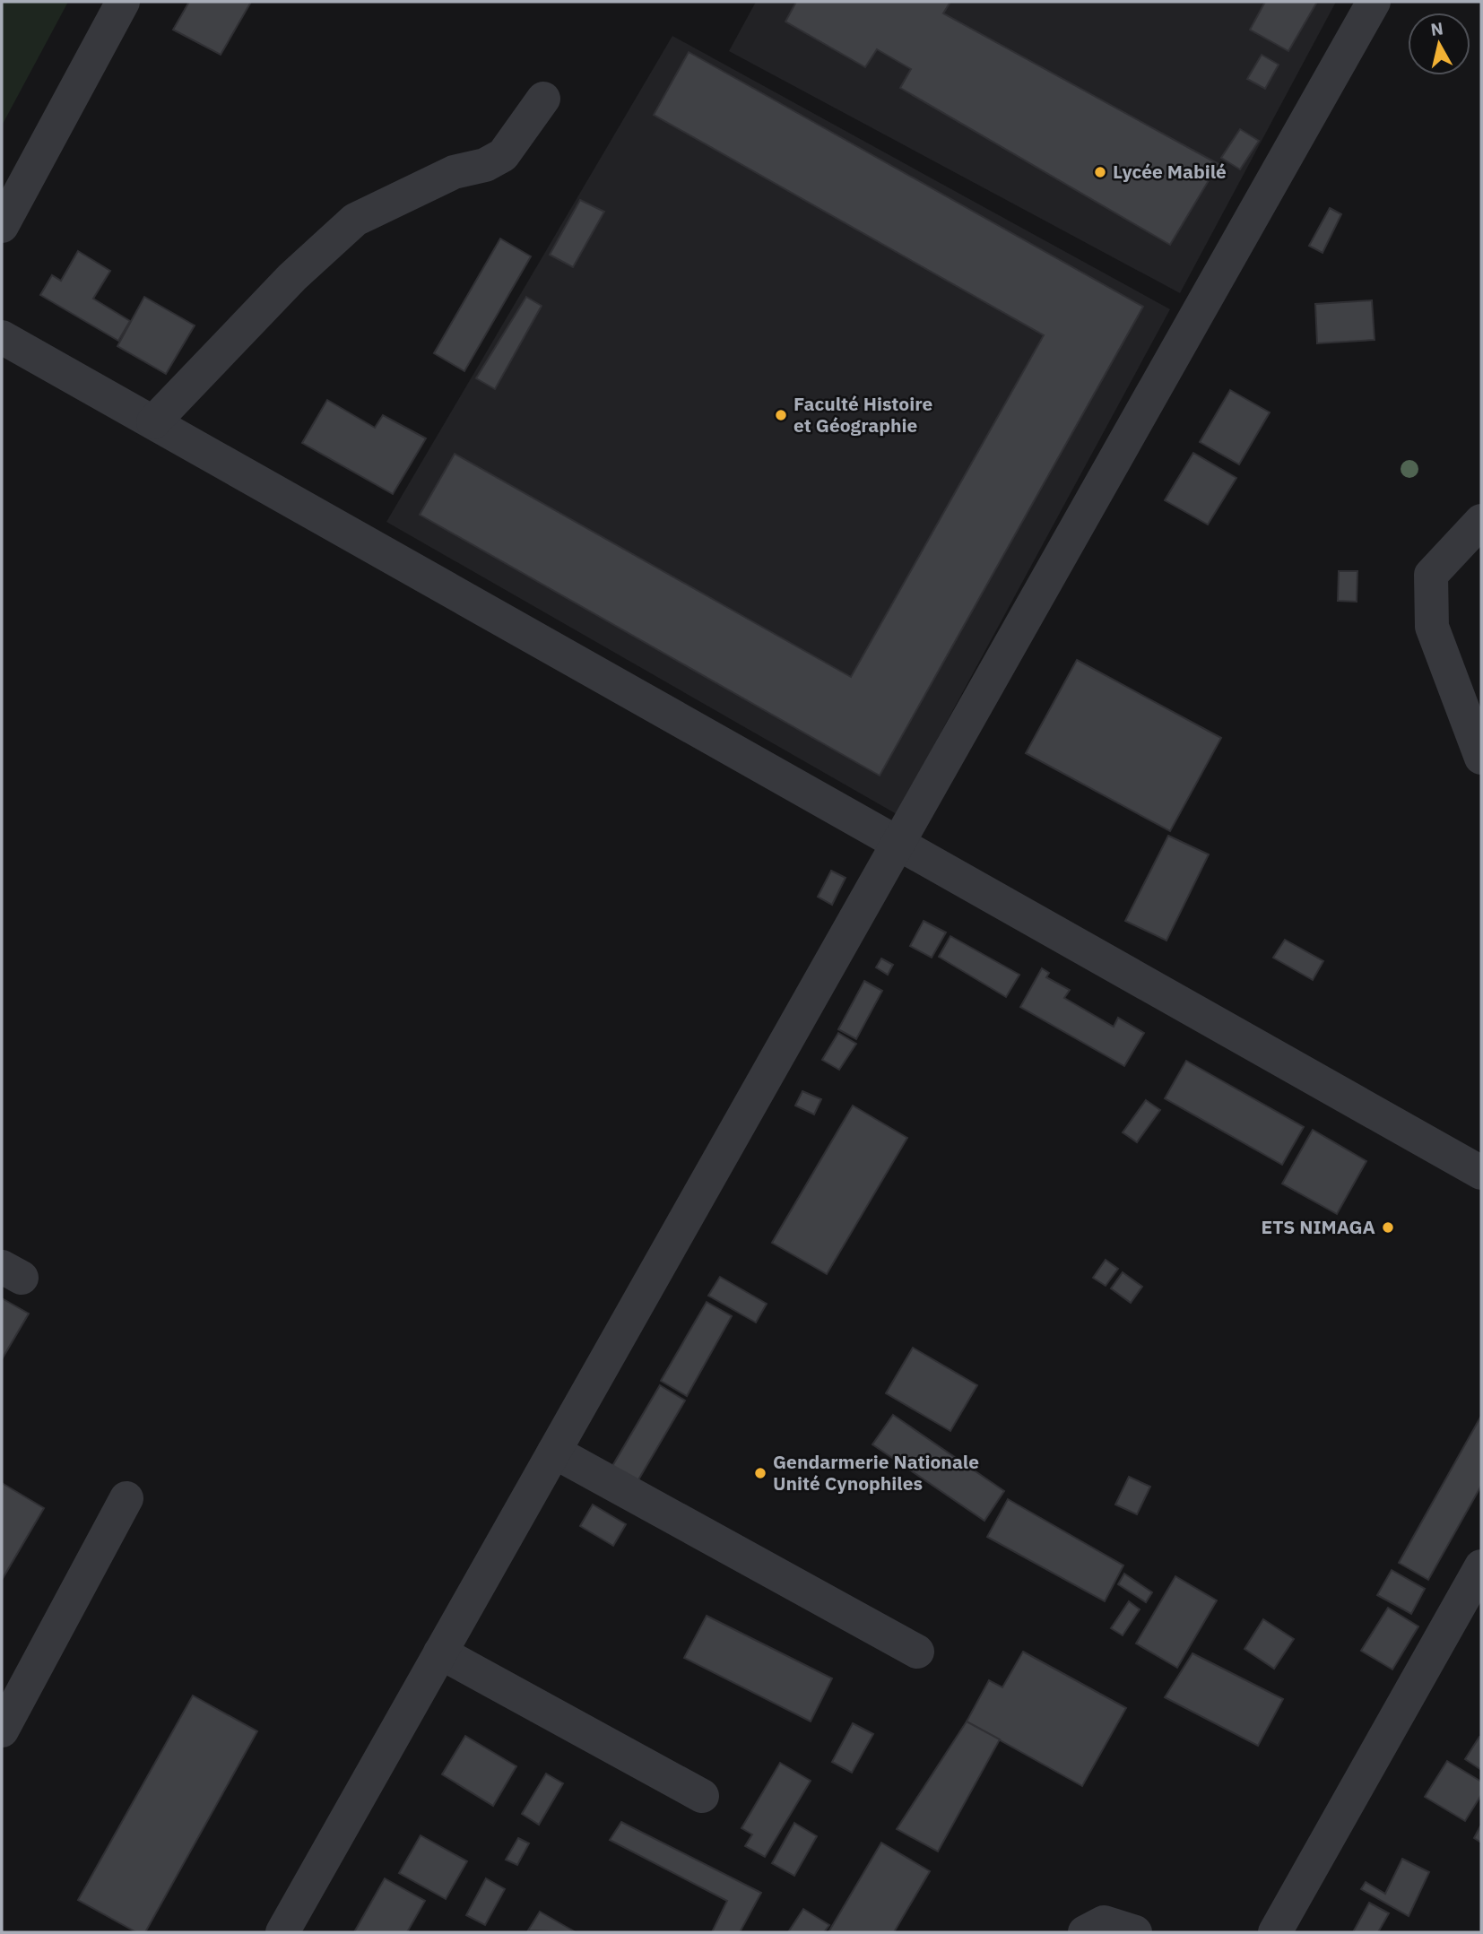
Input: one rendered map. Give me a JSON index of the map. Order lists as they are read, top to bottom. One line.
{"places":["Lycée Mabilé","Faculté Histoire et Géographie","ETS NIMAGA","Gendarmerie Nationale Unité Cynophiles"],"north":"top"}
